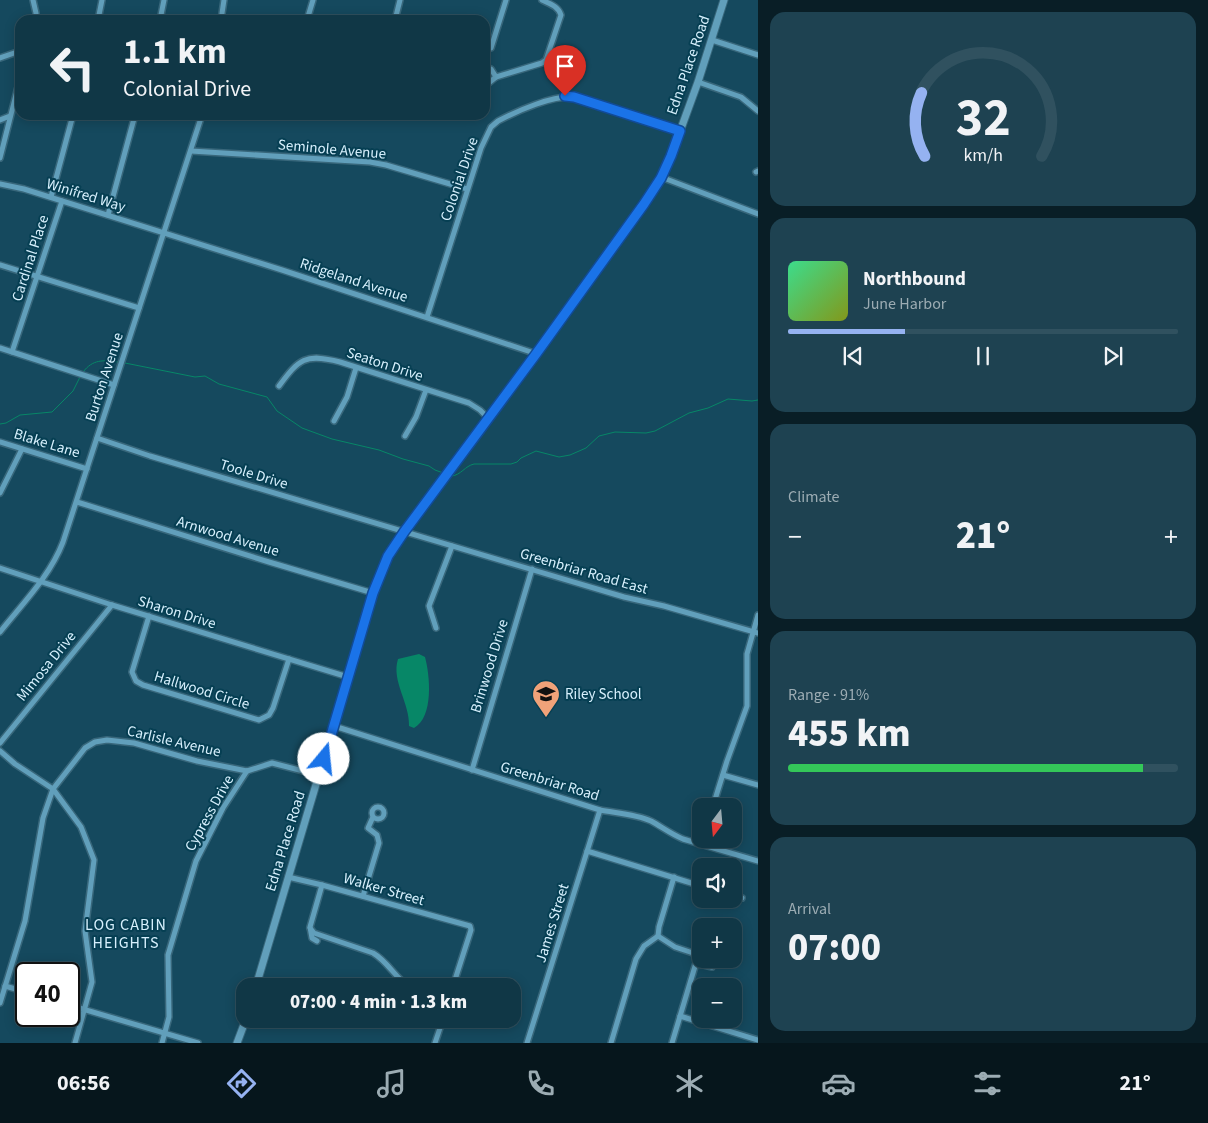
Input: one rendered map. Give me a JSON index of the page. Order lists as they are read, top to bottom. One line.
{"streets":{"street":["Edna Place Road","Seminole Avenue","Colonial Drive","Winifred Way","Cardinal Place","Ridgeland Avenue","Seaton Drive","Burton Avenue","Blake Lane","Toole Drive","Arnwood Avenue","Greenbriar Road East","Sharon Drive","Mimosa Drive","Brinwood Drive","Hallwood Circle","Carlisle Avenue","Greenbriar Road","Cypress Drive","Walker Street","James Street"]},"crossings":[["Edna Place Road","Colonial Drive"],["Edna Place Road","Ridgeland Avenue"],["Edna Place Road","Seaton Drive"],["Edna Place Road","Toole Drive"],["Edna Place Road","Arnwood Avenue"],["Edna Place Road","Greenbriar Road East"],["Edna Place Road","Sharon Drive"],["Edna Place Road","Carlisle Avenue"],["Edna Place Road","Greenbriar Road"],["Edna Place Road","Walker Street"],["Seminole Avenue","Colonial Drive"],["Seminole Avenue","Burton Avenue"],["Colonial Drive","Ridgeland Avenue"],["Winifred Way","Cardinal Place"],["Winifred Way","Ridgeland Avenue"],["Winifred Way","Burton Avenue"],["Ridgeland Avenue","Burton Avenue"],["Burton Avenue","Blake Lane"],["Burton Avenue","Toole Drive"],["Burton Avenue","Arnwood Avenue"],["Burton Avenue","Sharon Drive"],["Toole Drive","Greenbriar Road East"],["Greenbriar Road East","Brinwood Drive"],["Sharon Drive","Mimosa Drive"],["Sharon Drive","Hallwood Circle"],["Brinwood Drive","Greenbriar Road"],["Carlisle Avenue","Cypress Drive"],["Greenbriar Road","James Street"]],"districts":["LOG CABIN HEIGHTS"],"places":{"school or university":["Riley School"]},"north":"bottom","page":{"turn":["1.1 km","Colonial Drive"],"song":["Northbound","June Harbor"],"tile":["Climate",["Range · 91%","455 km"],["Arrival","07:00"]],"heat":["−","21°","+"],"map_buttons":["+","−"],"limit":"40","trip":"07:00 · 4 min · 1.3 km","tabs":["06:56","21°"],"gauge":["32","km/h"]}}
